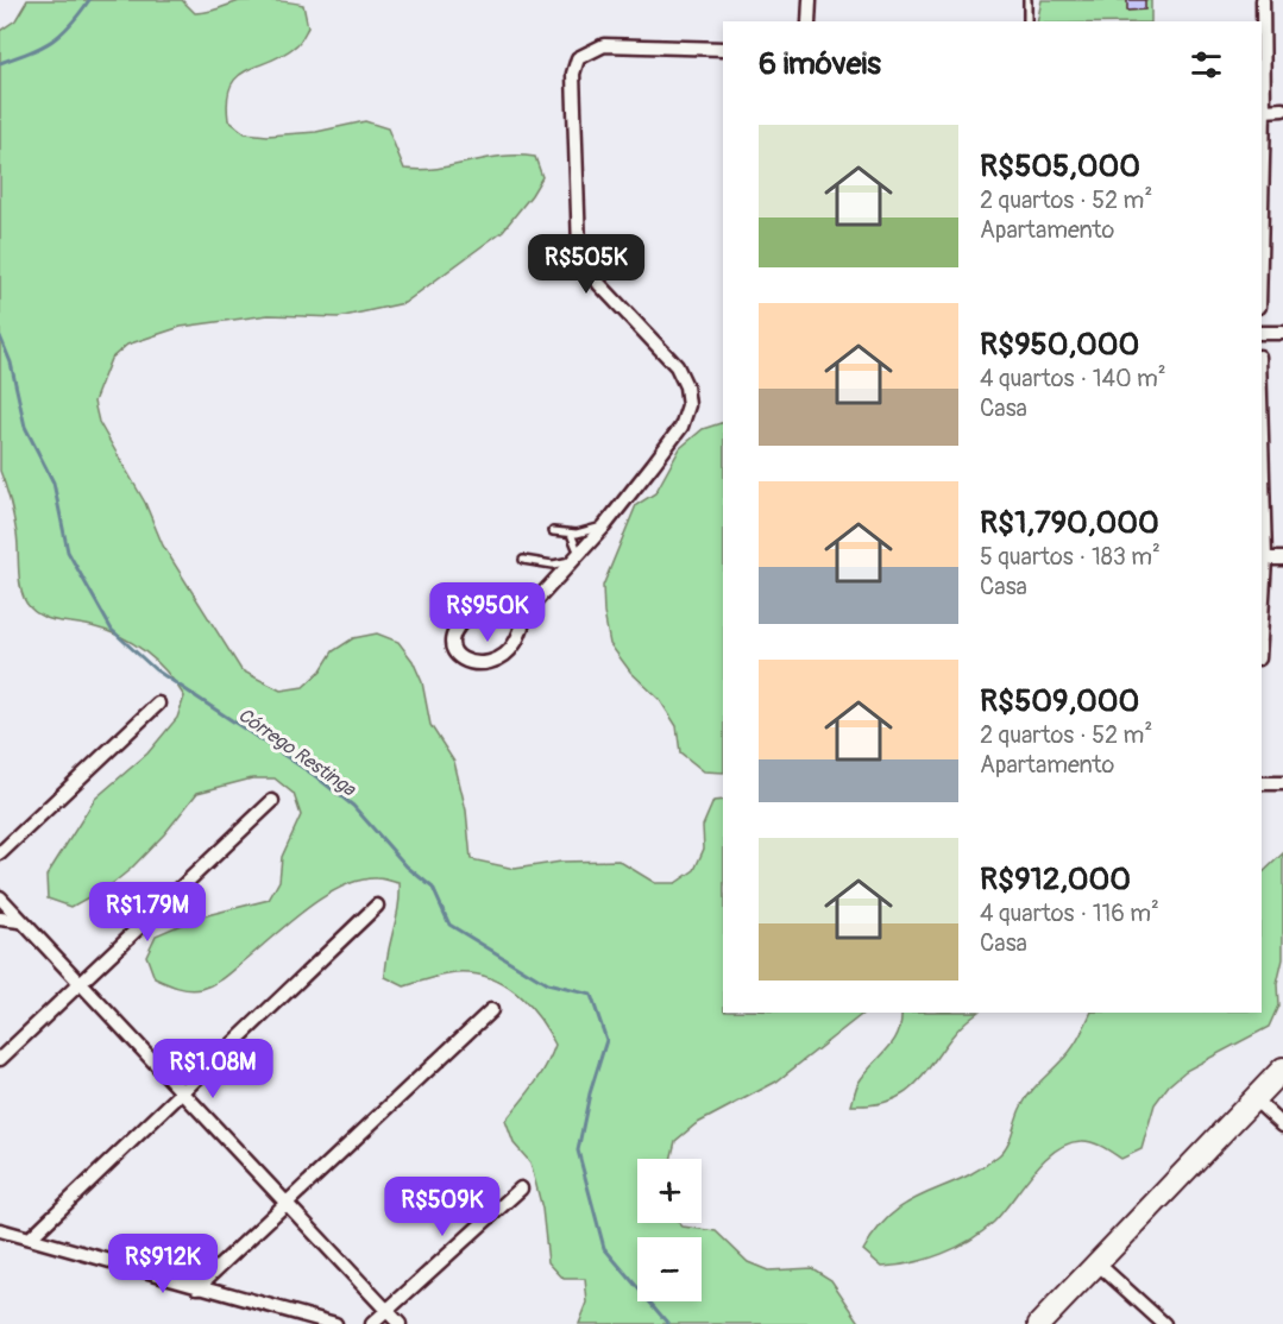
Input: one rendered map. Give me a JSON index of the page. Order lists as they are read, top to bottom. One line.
{"water":["Córrego Restinga"],"page":{"heading":"6 imóveis","list":[{"name":"R$505,000","note":"2 quartos · 52 m² · Apartamento"},{"name":"R$950,000","note":"4 quartos · 140 m² · Casa"},{"name":"R$1,790,000","note":"5 quartos · 183 m² · Casa"},{"name":"R$509,000","note":"2 quartos · 52 m² · Apartamento"},{"name":"R$912,000","note":"4 quartos · 116 m² · Casa"}],"price":["R$505K","R$950K","R$1.79M","R$1.08M","R$509K","R$912K"],"map_buttons":["+","−"]}}
